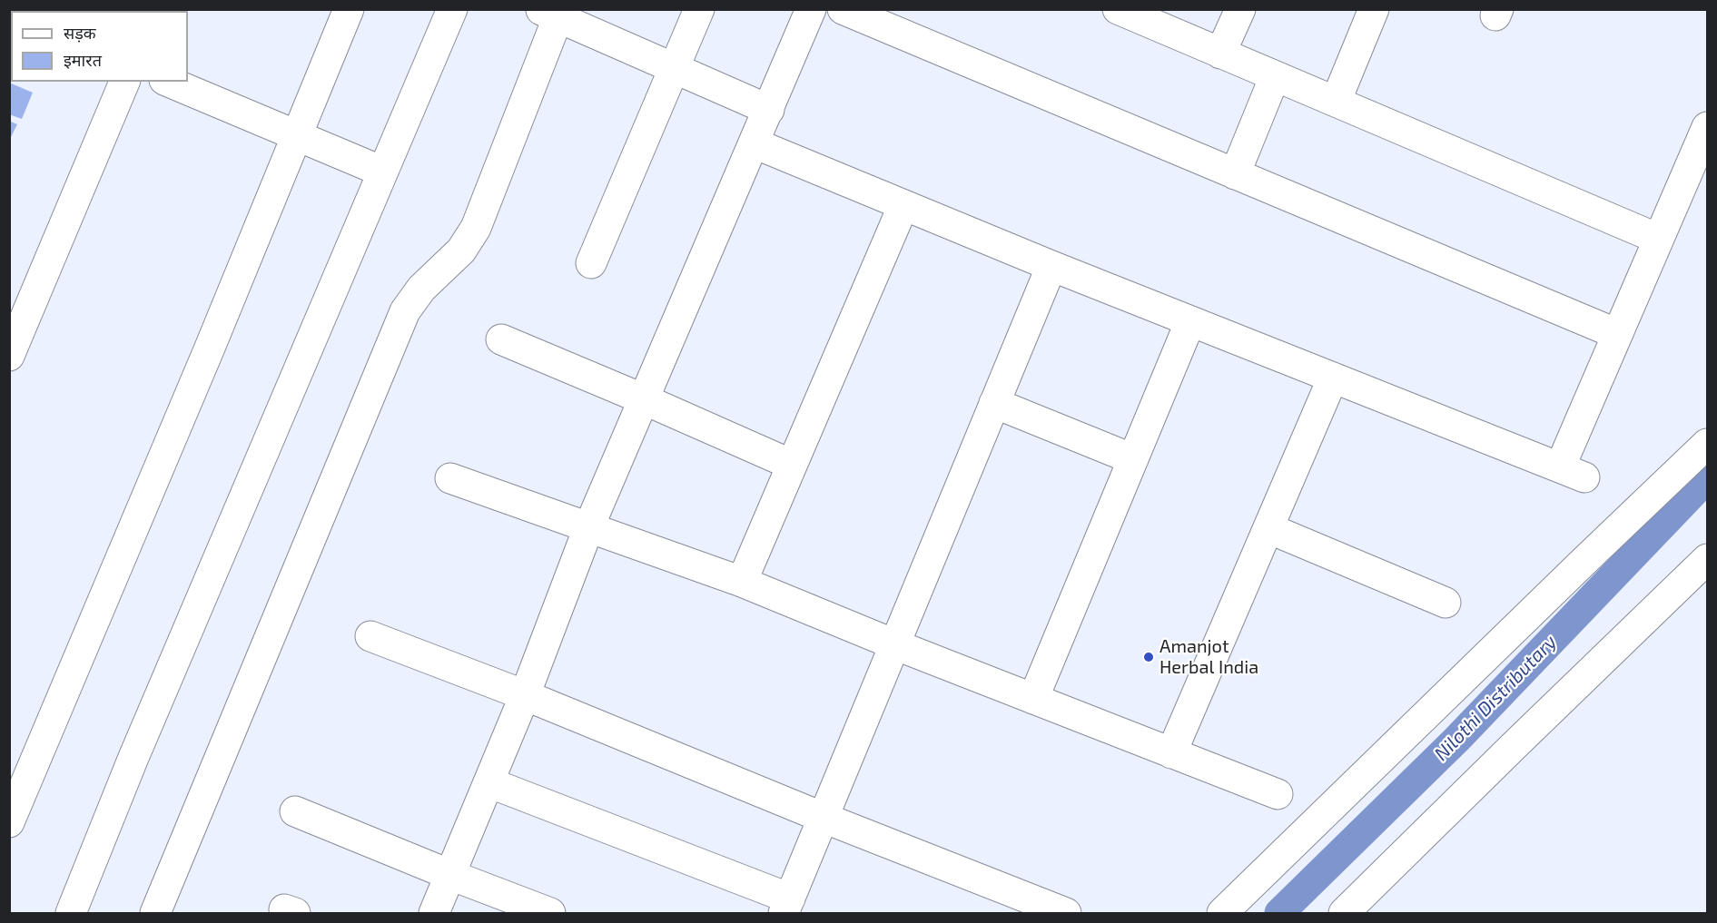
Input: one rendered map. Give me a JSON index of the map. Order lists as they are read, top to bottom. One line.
{"water":["Nilothi Distributary"],"places":["Amanjot Herbal India"],"legend":["सड़क","इमारत"]}
